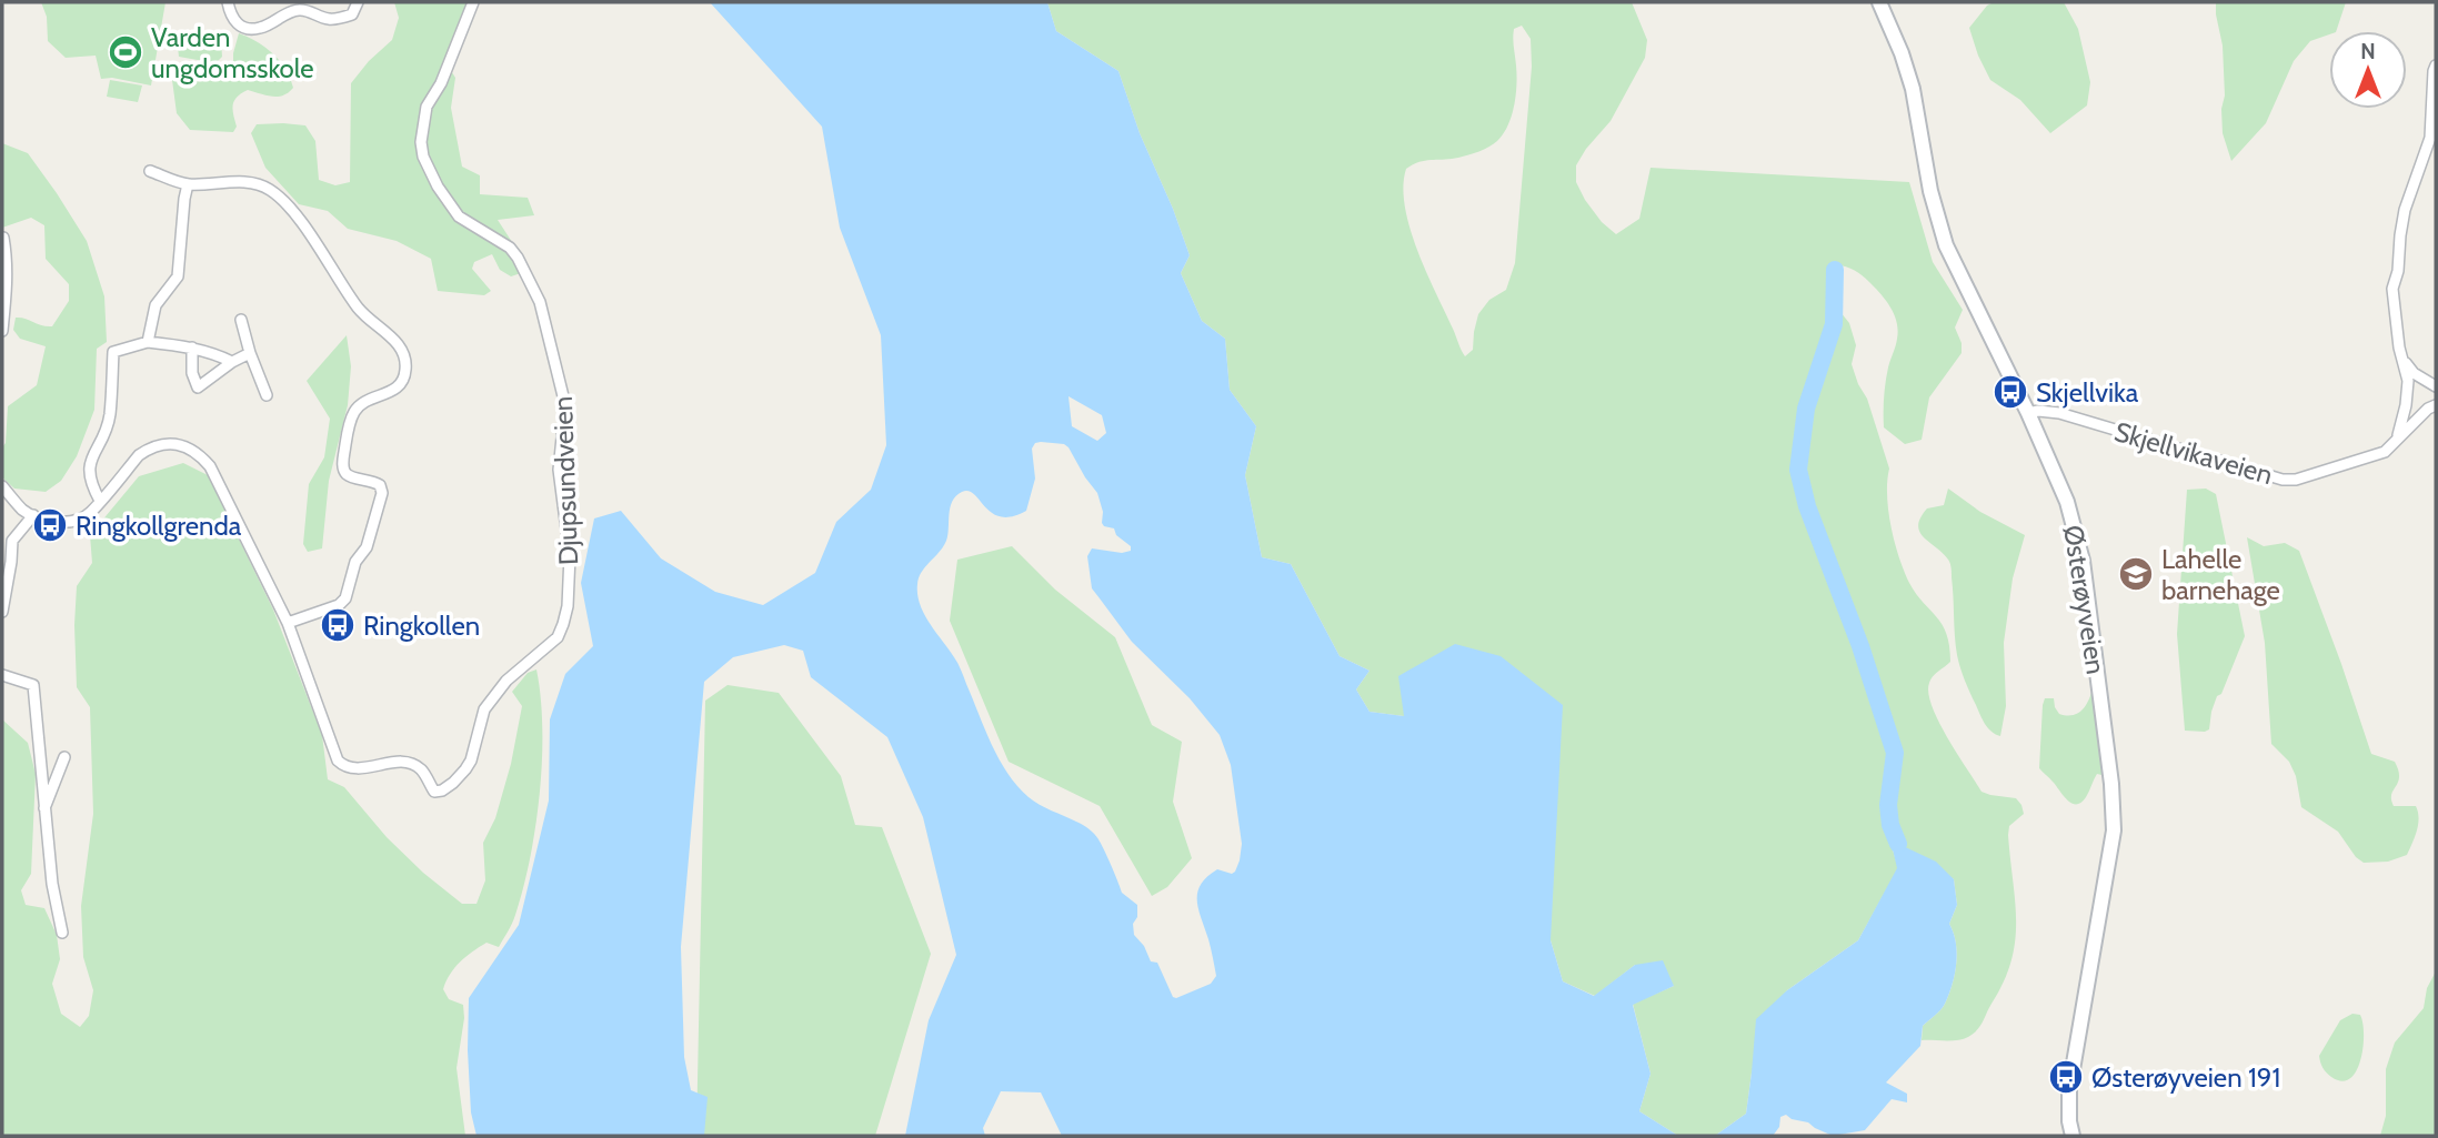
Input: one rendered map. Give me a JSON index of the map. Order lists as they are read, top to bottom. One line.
{"streets":{"main road":["Østerøyveien"],"street":["Skjellvikaveien","Djupsundveien"]},"crossings":[["Skjellvikaveien","Østerøyveien"]],"places":{"sports":["Varden ungdomsskole"],"bus stop":["Skjellvika","Ringkollgrenda","Ringkollen","Østerøyveien 191"],"school or university":["Lahelle barnehage"]},"north":"top"}
